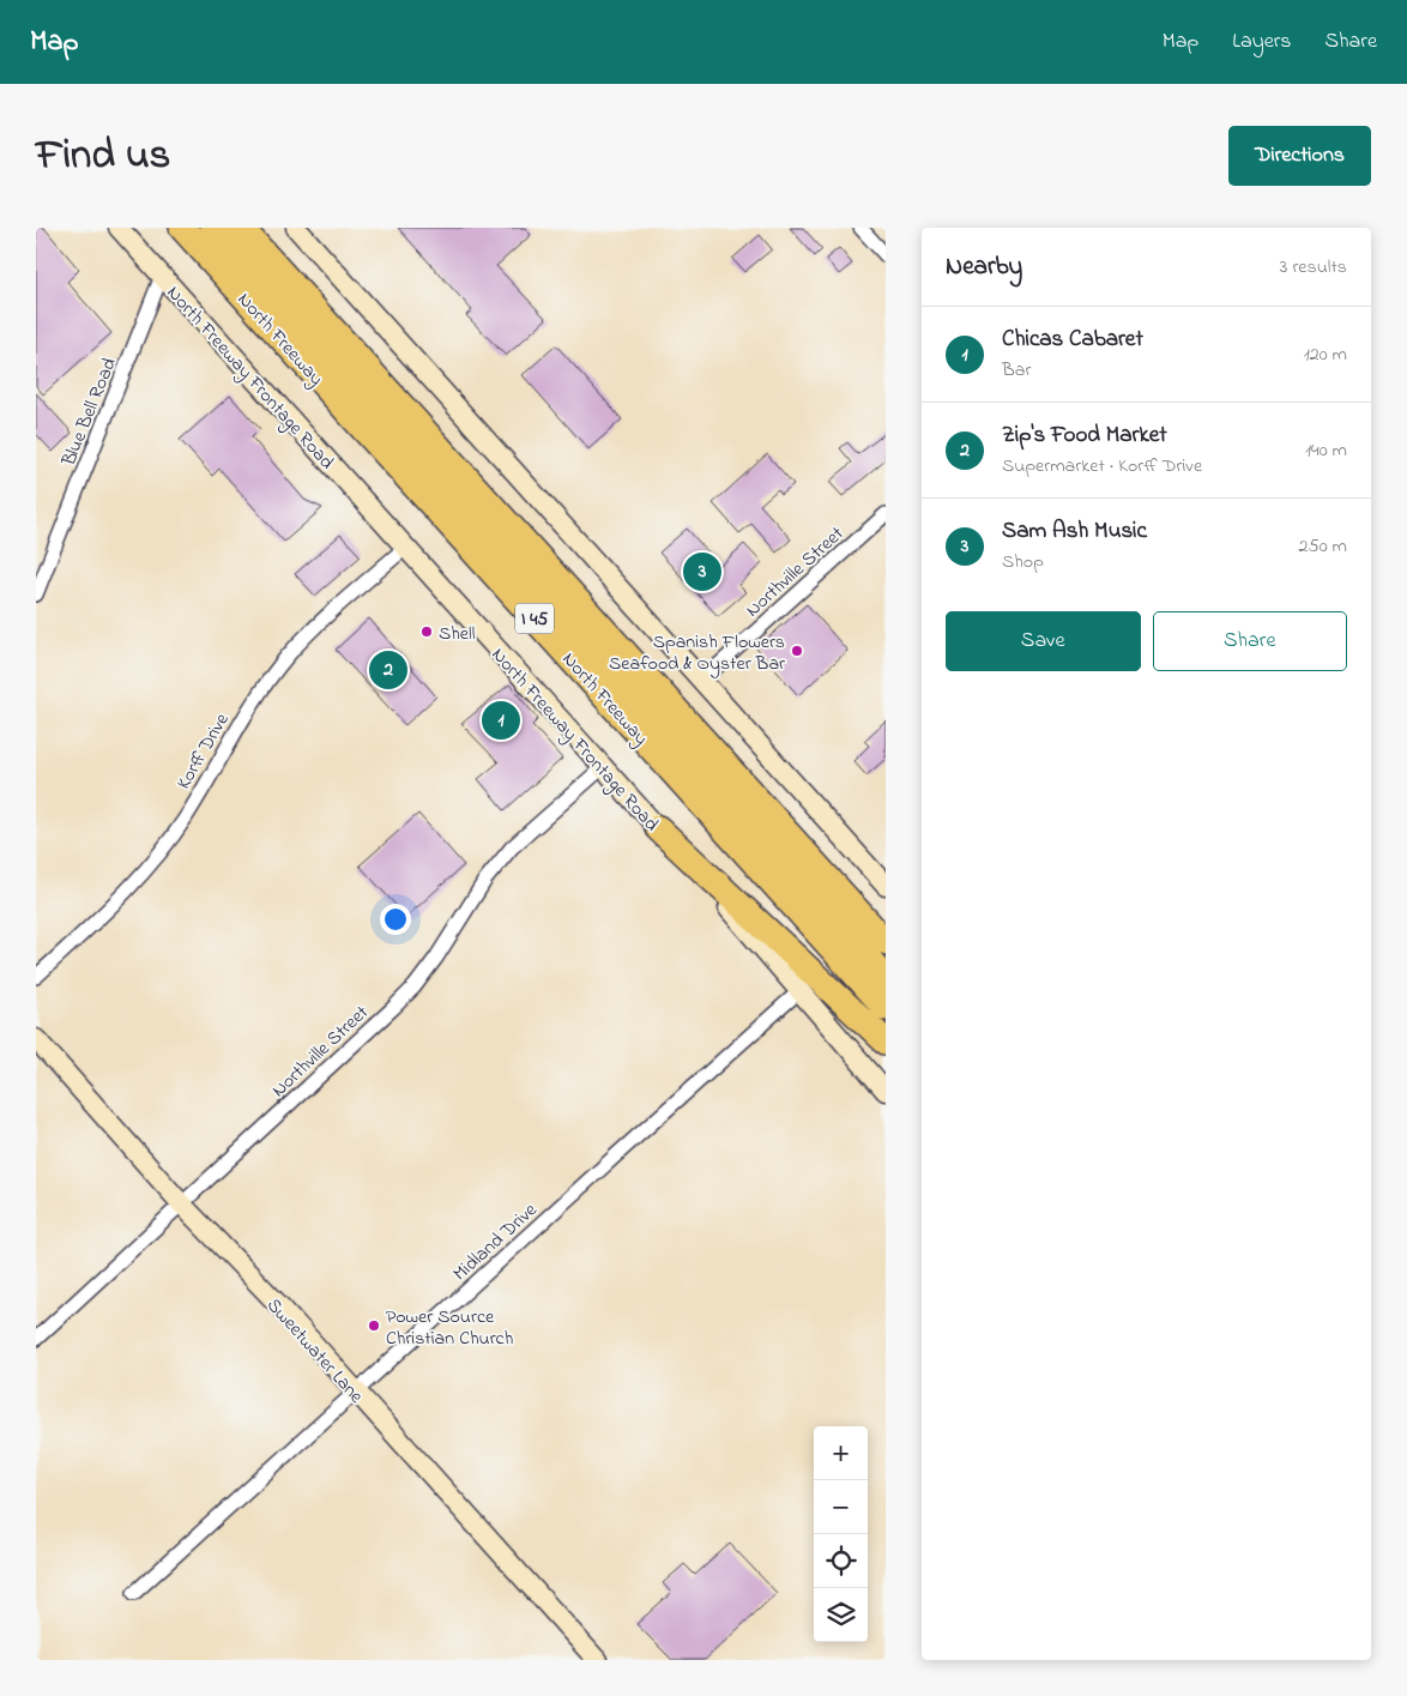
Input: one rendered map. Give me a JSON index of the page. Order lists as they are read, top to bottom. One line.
{"streets":{"highway":["North Freeway","I 45"],"main road":["North Freeway Frontage Road","Sweetwater Lane"],"street":["Blue Bell Road","Northville Street","Korff Drive","Midland Drive"]},"crossings":[["North Freeway Frontage Road","Blue Bell Road"],["North Freeway Frontage Road","Northville Street"],["North Freeway Frontage Road","Korff Drive"],["North Freeway Frontage Road","Midland Drive"],["Northville Street","Sweetwater Lane"],["Midland Drive","Sweetwater Lane"]],"places":["Shell","Spanish Flowers Seafood & Oyster Bar","Power Source Christian Church"],"page":{"header":"Map","nav":["Map","Layers","Share"],"title":"Find us","buttons":["Directions",["Save","Share"]],"heading":["Nearby","3 results"],"list":[{"mark":"1","name":"Chicas Cabaret","note":"Bar","value":"120 m"},{"mark":"2","name":"Zip's Food Market","note":"Supermarket · Korff Drive","value":"140 m"},{"mark":"3","name":"Sam Ash Music","note":"Shop","value":"250 m"}],"pins":["3","2","1"],"map_buttons":["+","−"]}}
